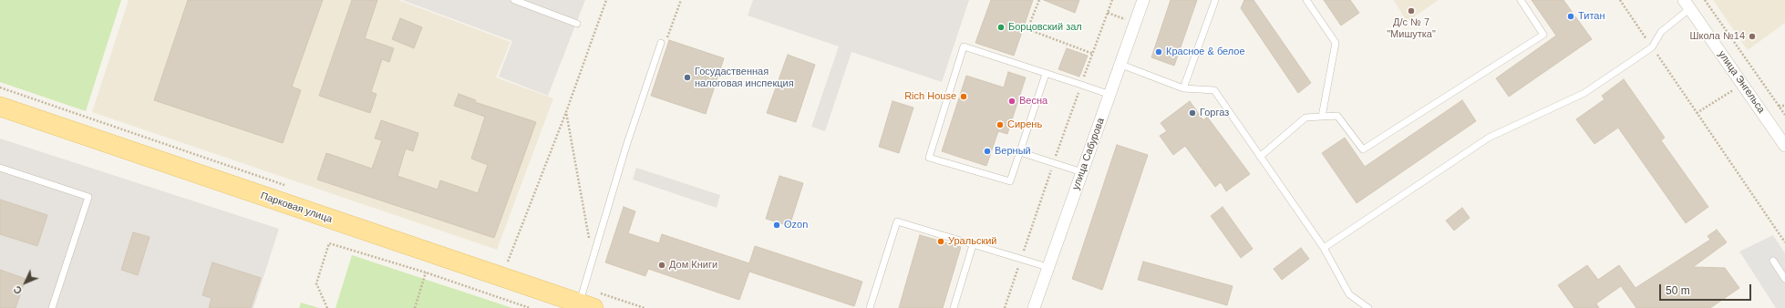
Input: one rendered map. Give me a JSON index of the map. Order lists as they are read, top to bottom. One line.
{"streets":{"main road":["Парковая улица"],"street":["улица Энгельса","улица Сабурова"]},"places":["Д/с № 7 \"Мишутка\"","Титан","Борцовский зал","Школа №14","Красное & белое","Госудаственная налоговая инспекция","Rich House","Весна","Горгаз","Сирень","Верный","Ozon","Уральский","Дом Книги"],"scale_bar":"50 m","north":"bottom left"}
